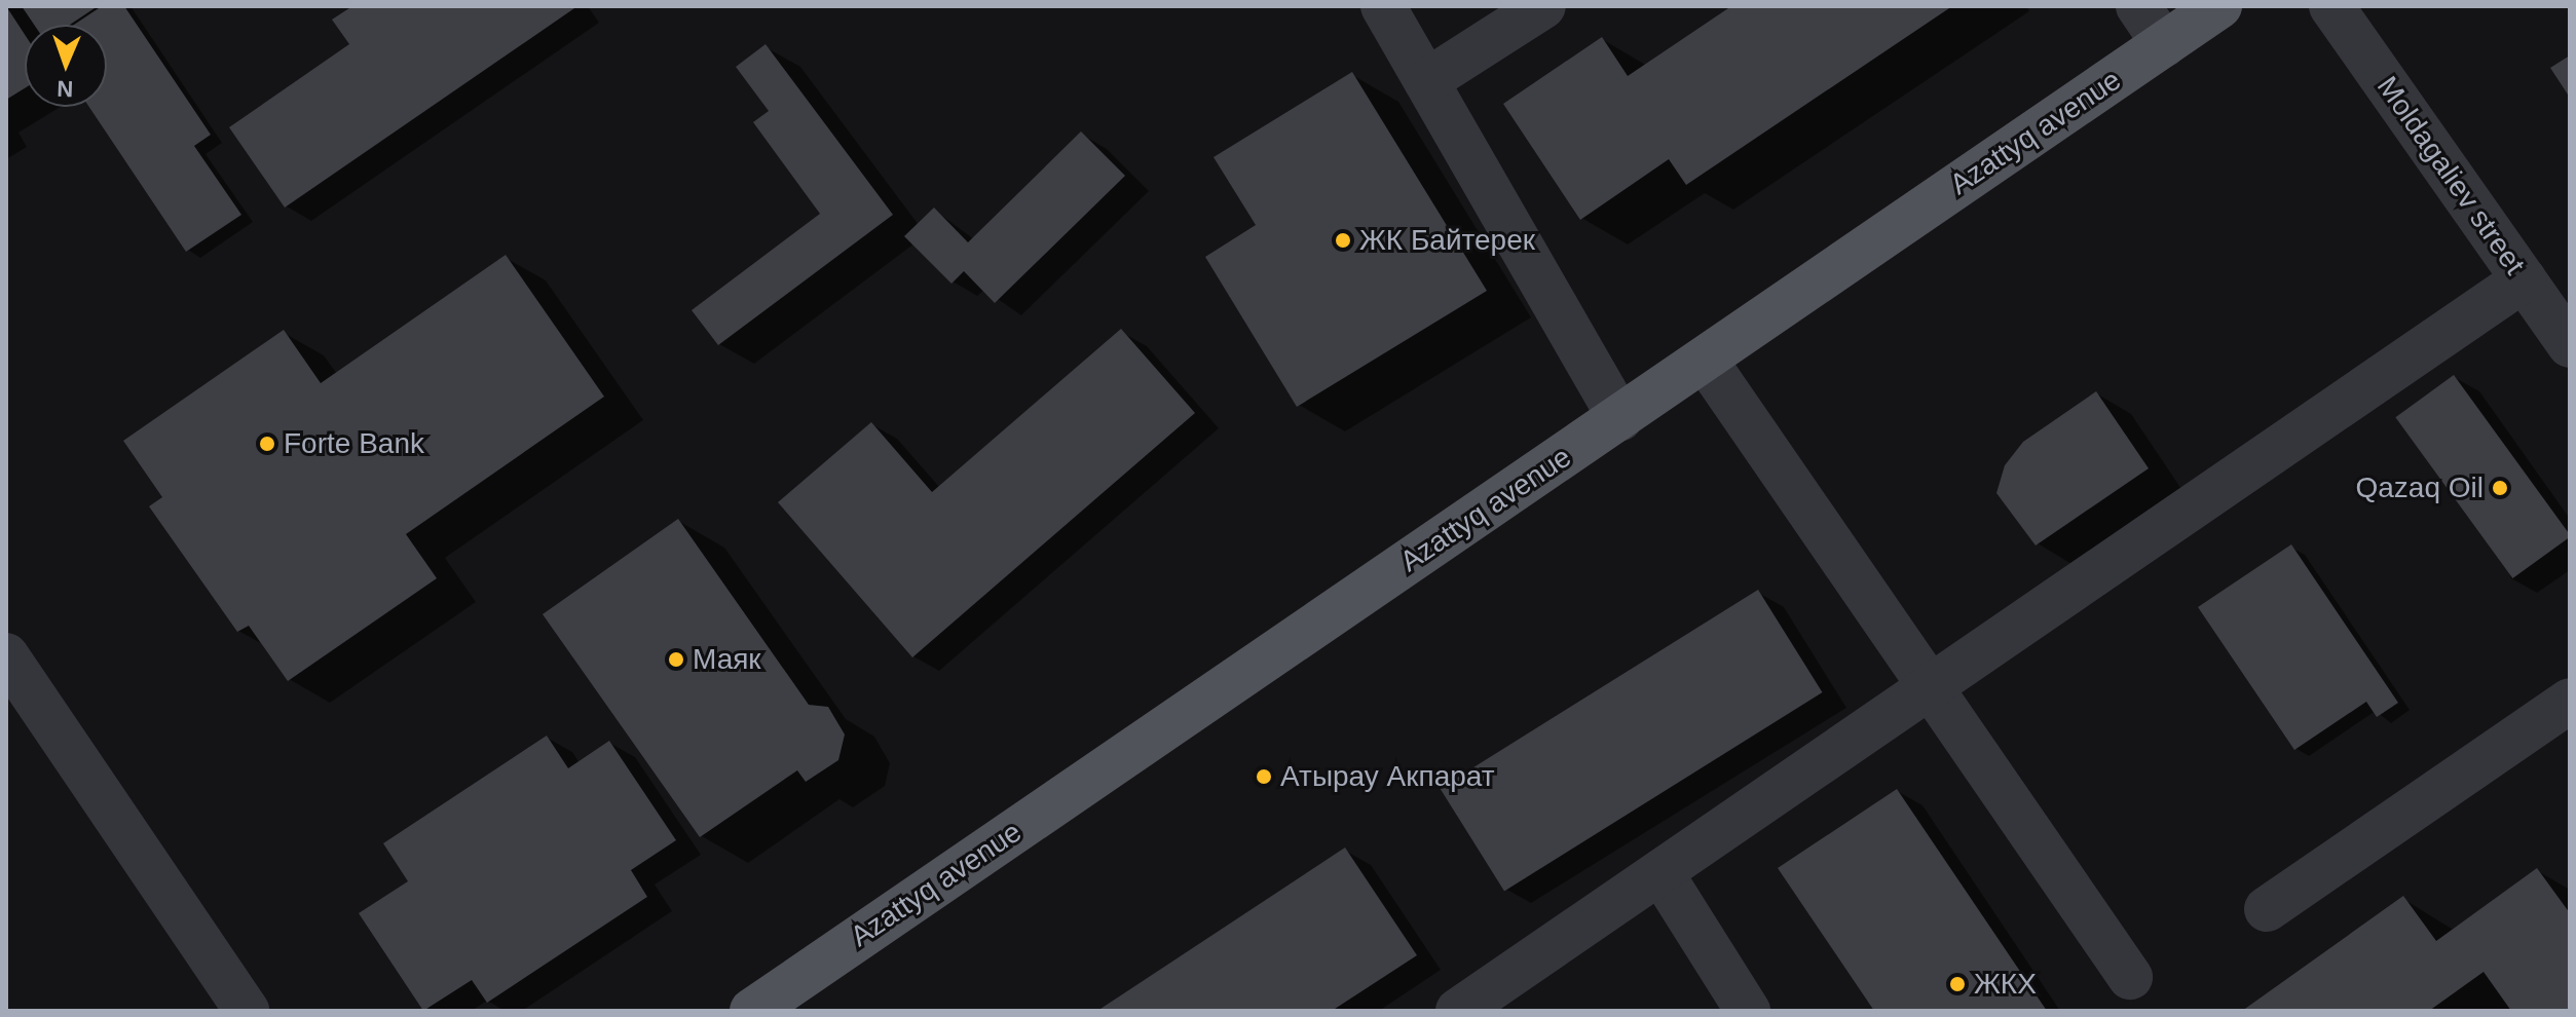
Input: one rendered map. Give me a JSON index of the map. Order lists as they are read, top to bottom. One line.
{"streets":{"main road":["Azattyq avenue"],"street":["Moldagaliev street"]},"places":["ЖК Байтерек","Forte Bank","Qazaq Oil","Маяк","Атырау Акпарат","ЖКХ"],"north":"bottom"}
